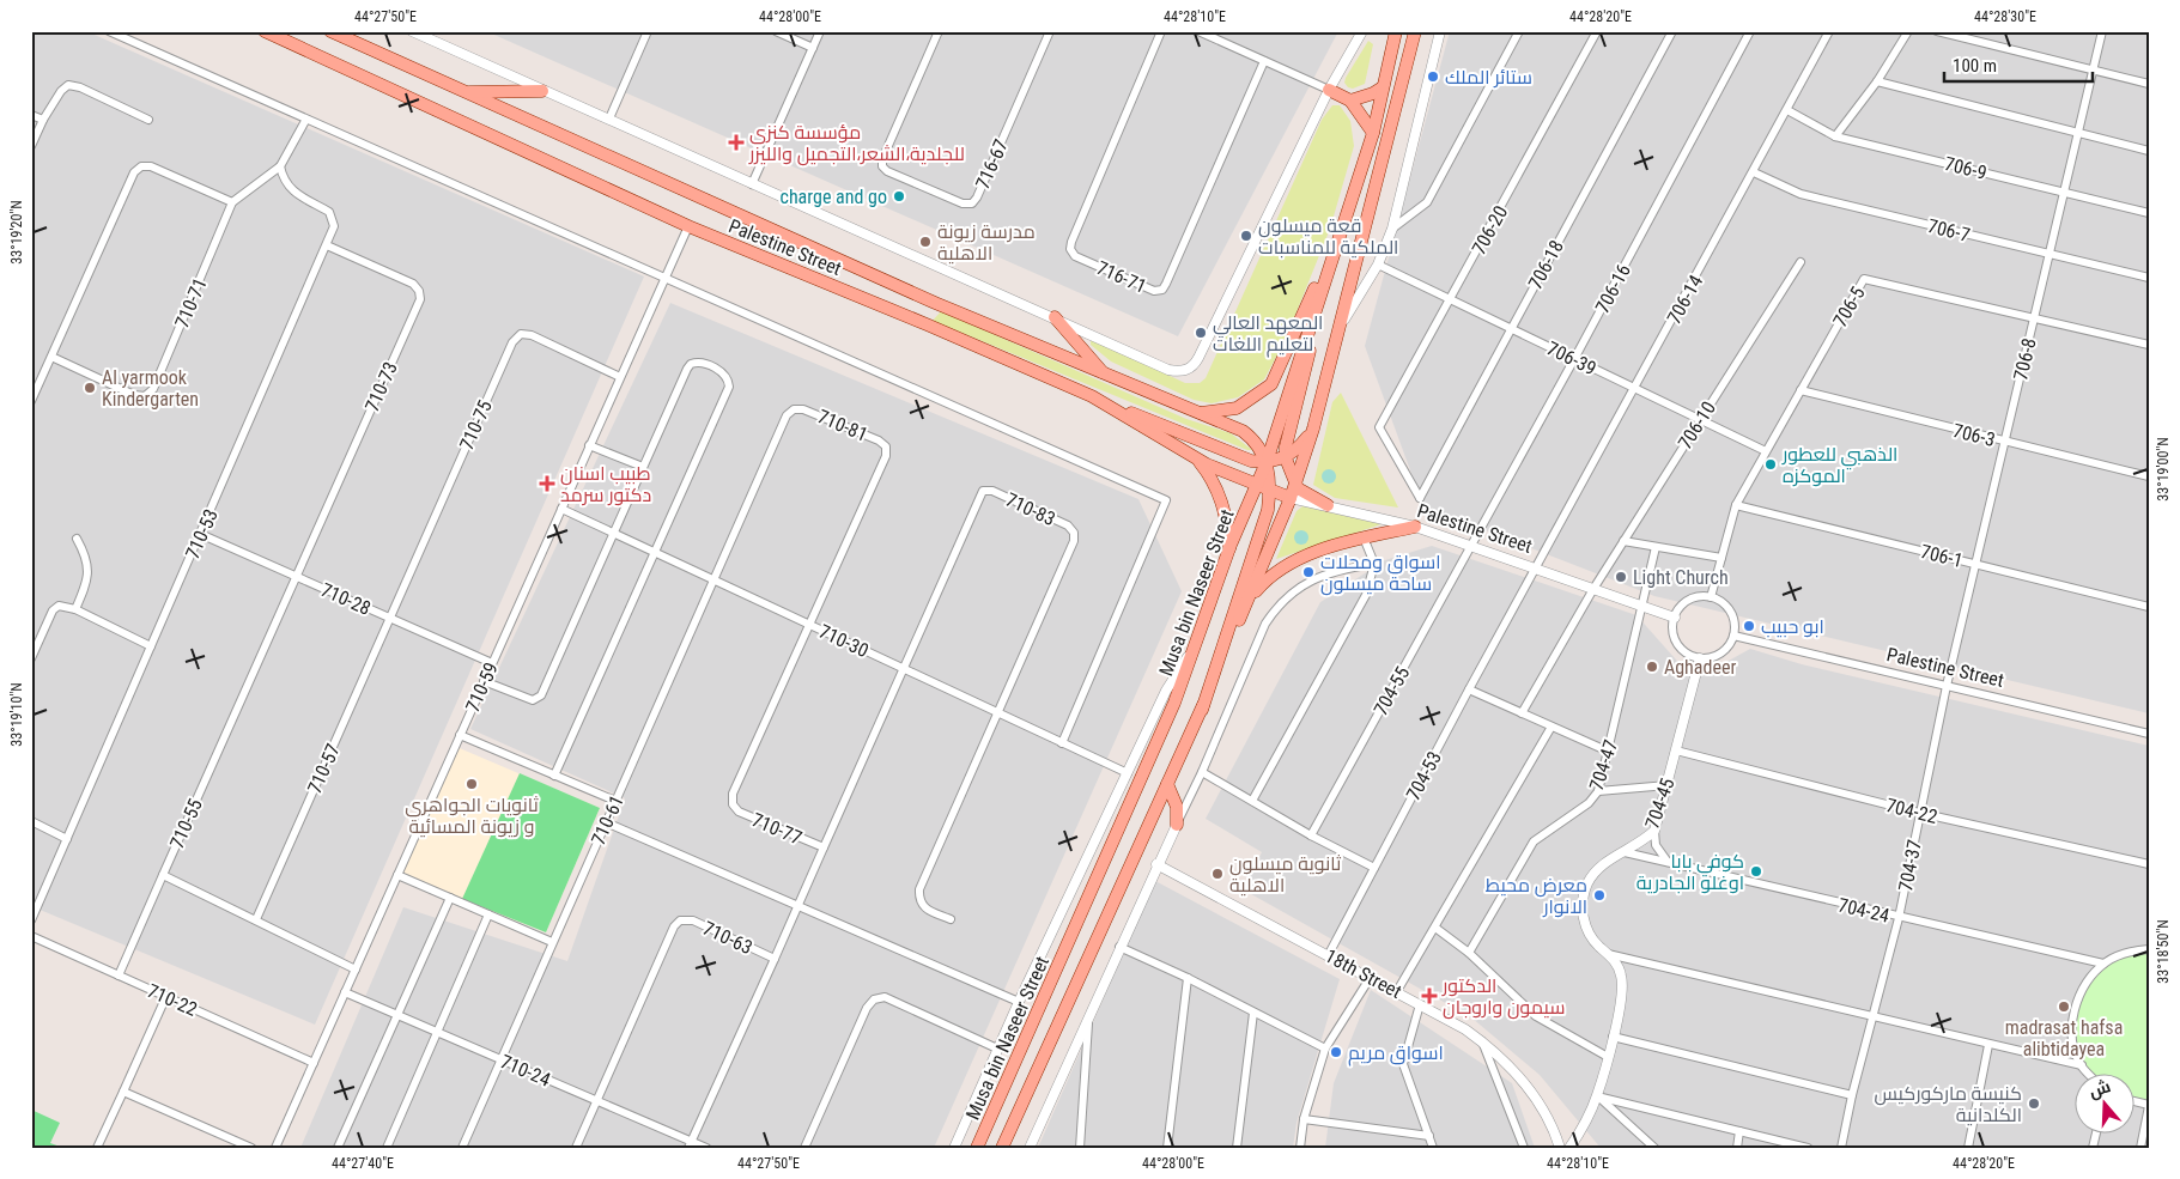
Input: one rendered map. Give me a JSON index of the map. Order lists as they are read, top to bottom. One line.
{"streets":{"main road":["Palestine Street","Musa bin Naseer Street"],"street":["716-67","706-9","706-20","706-7","706-18","716-71","706-16","706-14","710-71","706-5","706-39","706-8","710-73","710-75","710-81","706-10","706-3","710-83","710-53","706-1","710-28","710-30","710-59","704-55","704-47","710-57","704-53","704-45","704-22","710-61","710-55","710-77","704-37","704-24","710-63","18th Street","710-22","710-24"]},"crossings":[["706-9","706-14"],["706-9","706-8"],["706-20","706-18"],["706-20","706-39"],["706-7","706-14"],["706-7","706-8"],["Palestine Street","706-16"],["Palestine Street","706-14"],["Palestine Street","706-5"],["Palestine Street","706-8"],["Palestine Street","706-10"],["Palestine Street","Musa bin Naseer Street"],["Palestine Street","710-59"],["Palestine Street","704-55"],["Palestine Street","704-47"],["Palestine Street","704-53"],["Palestine Street","704-45"],["Palestine Street","704-37"],["706-18","706-39"],["706-16","706-39"],["706-16","704-55"],["706-14","706-39"],["706-14","704-53"],["706-5","706-39"],["706-5","706-8"],["706-5","706-3"],["706-5","706-1"],["706-5","704-45"],["706-39","706-10"],["706-8","706-3"],["706-8","706-1"],["706-8","704-37"],["710-73","710-53"],["710-73","710-28"],["710-73","710-55"],["710-75","710-28"],["710-75","710-59"],["710-75","710-57"],["710-81","710-30"],["710-81","710-61"],["710-81","710-77"],["710-83","710-30"],["710-83","710-77"],["710-53","710-28"],["710-28","710-59"],["710-28","710-57"],["710-28","710-55"],["710-30","710-59"],["710-30","710-61"],["710-30","710-77"],["710-59","710-22"],["710-59","710-24"],["704-53","18th Street"],["704-45","704-22"],["704-45","704-24"],["704-22","704-37"],["710-61","710-24"],["710-55","710-22"],["704-37","704-24"],["710-63","710-24"]],"places":{"other":["ستائر الملك","charge and go","قعة ميسلون الملكية للمناسبات","مدرسة زيونة الاهلية","المعهد العالي لتعليم اللغات","Al yarmook Kindergarten","الذهبي للعطور الموكزه","اسواق ومحلات ساحة ميسلون","Light Church","ابو حبيب","Aghadeer","ثانويات الجواهري و زيونة المسائية","كوفي بابا اوغلو الجادرية","ثانوية ميسلون الاهلية","معرض محيط الانوار","madrasat hafsa alibtidayea","اسواق مريم","كنيسة ماركوركيس الكلدانية"],"health":["مؤسسة كنزي للجلدية،الشعر،التجميل والليزر","طبيب اسنان دكتور سرمد","الدكتور سيمون واروجان"]},"scale_bar":"100 m","north":"top","coordinates":["44°27'50\"E","44°28'00\"E","44°28'10\"E","44°28'20\"E","44°28'30\"E","33°19'20\"N","33°19'00\"N","33°19'10\"N","33°18'50\"N","44°27'40\"E"]}
